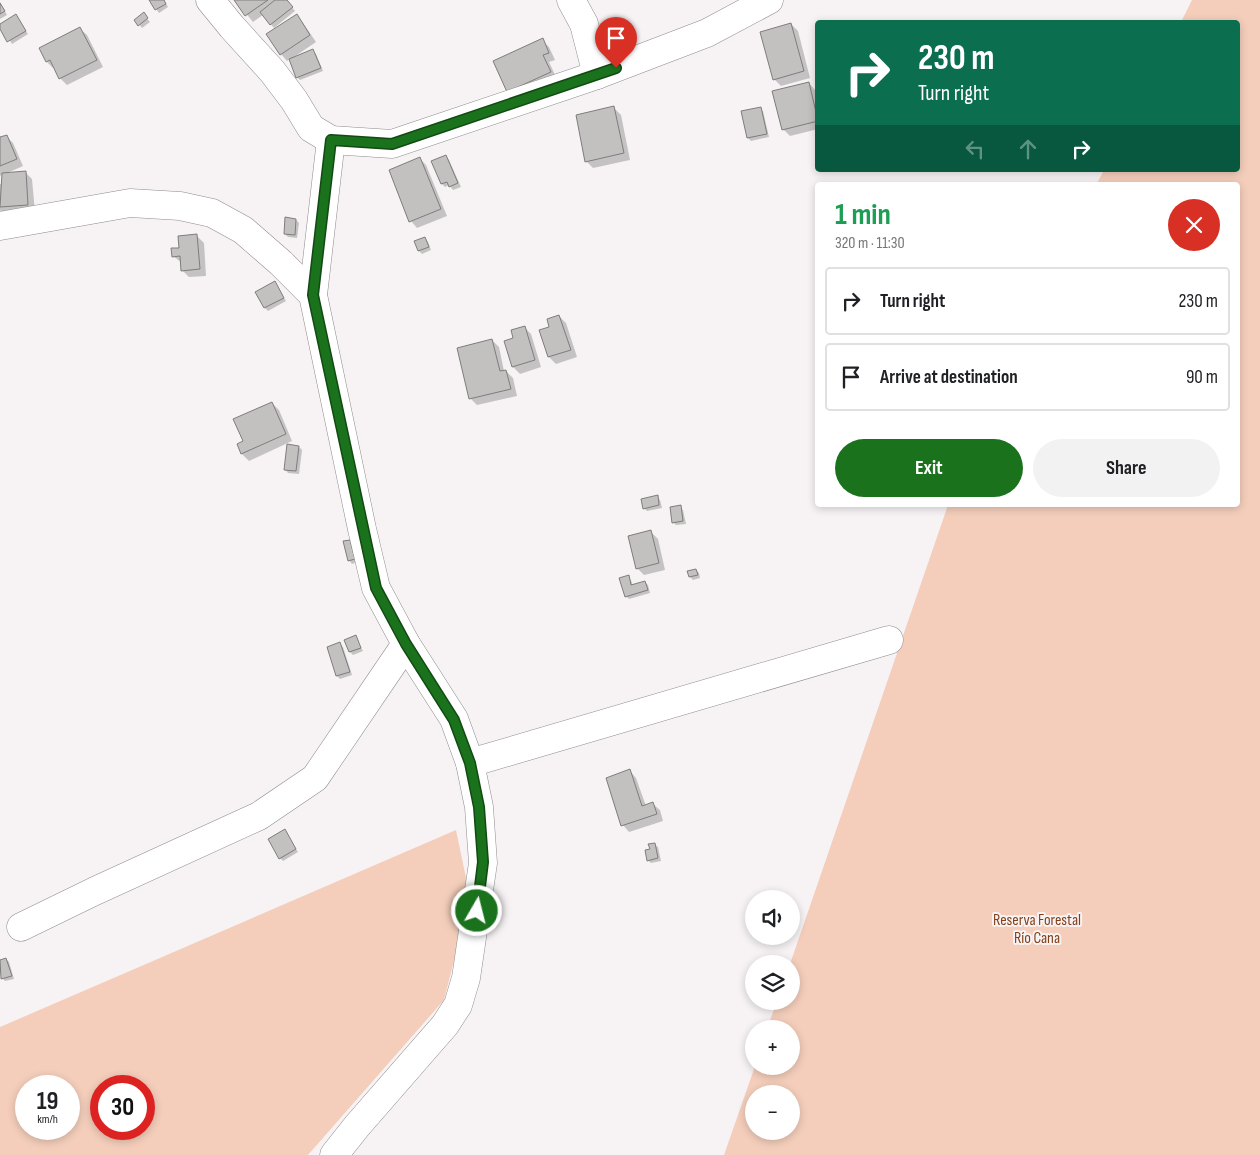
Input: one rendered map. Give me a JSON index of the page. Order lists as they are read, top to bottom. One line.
{"parks":["Reserva Forestal Río Cana"],"page":{"turn":["230 m","Turn right"],"heading":["1 min","320 m · 11:30"],"list":[{"name":"Turn right","value":"230 m"},{"name":"Arrive at destination","value":"90 m"}],"buttons":["Exit","Share"],"map_buttons":["+","−"],"speed":"19 km/h","limit":"30"}}
